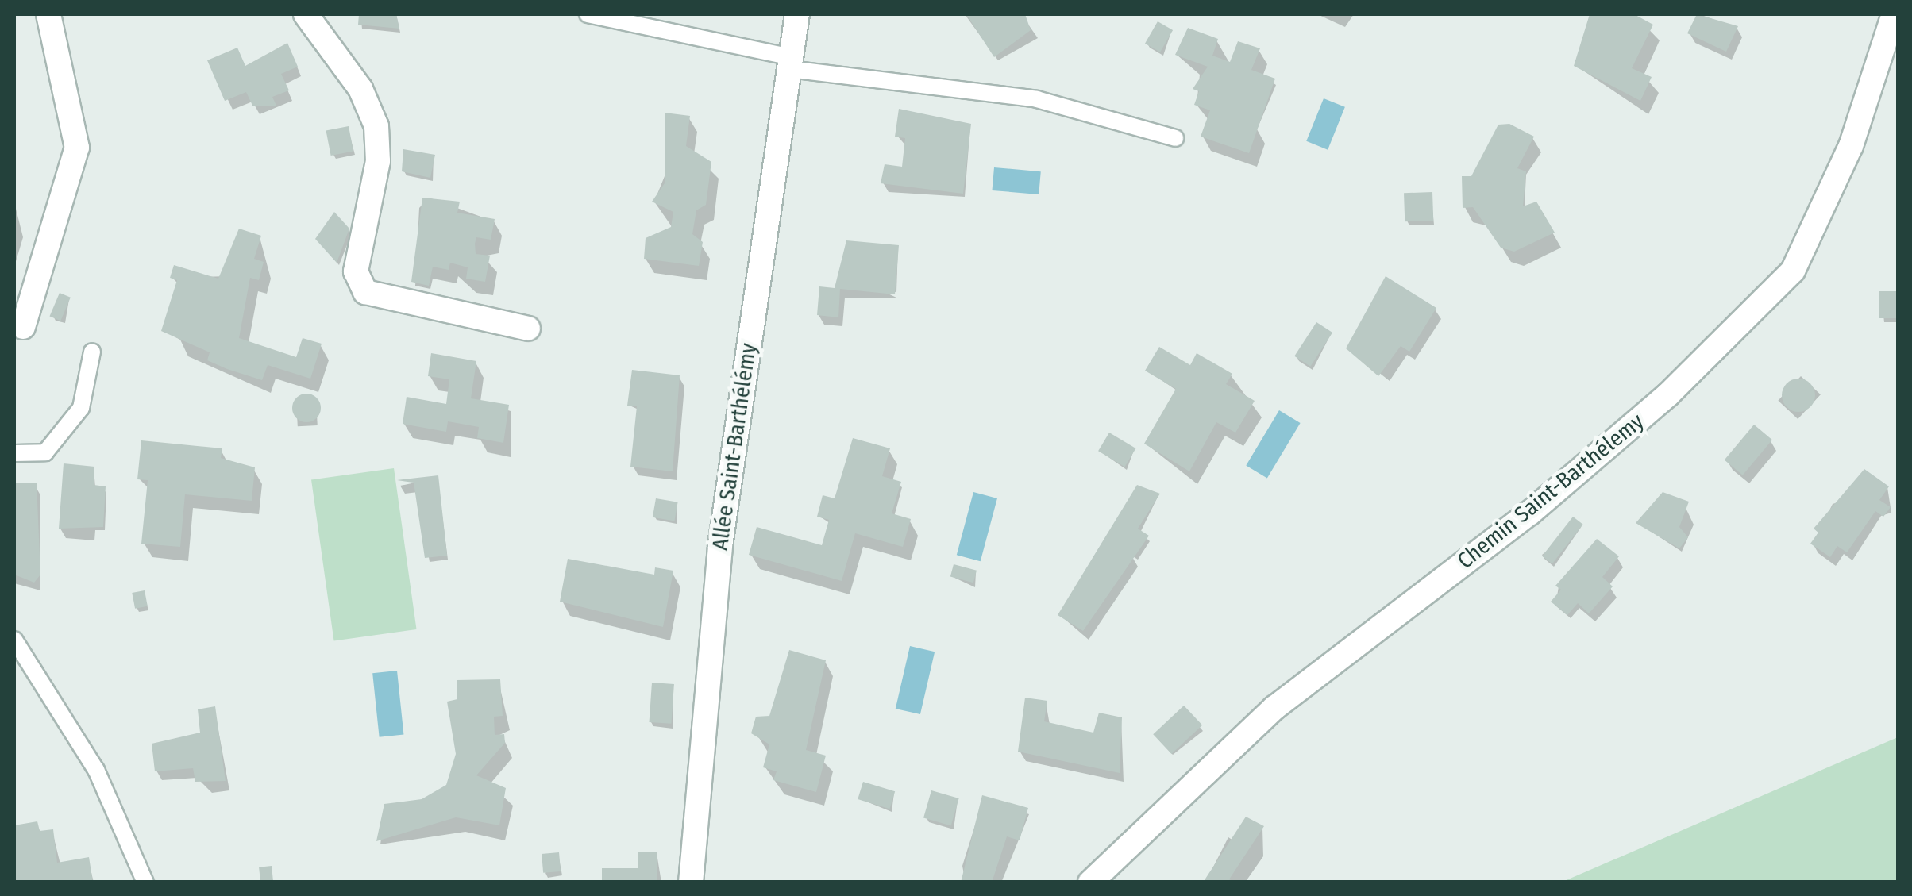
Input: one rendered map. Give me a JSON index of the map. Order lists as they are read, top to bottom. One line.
{"streets":{"street":["Allée Saint-Barthélémy","Chemin Saint-Barthélemy"]}}
